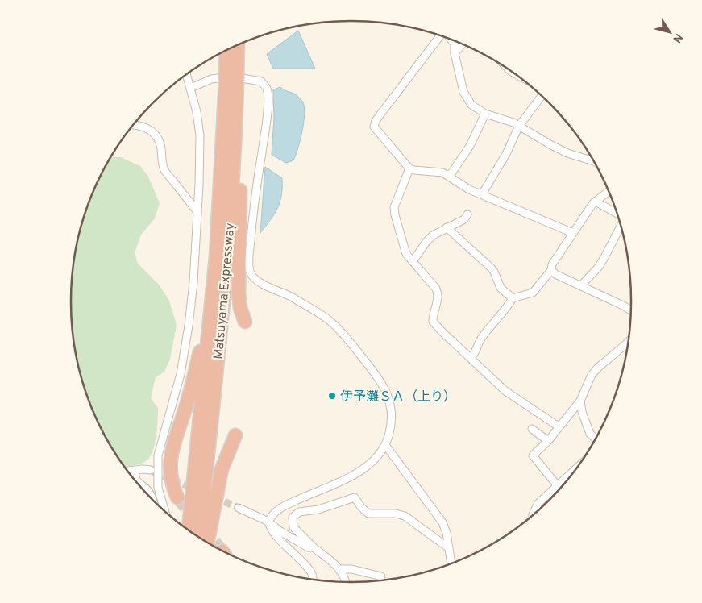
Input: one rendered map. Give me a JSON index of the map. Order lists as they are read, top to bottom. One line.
{"streets":{"highway":["Matsuyama Expressway"]},"places":["伊予灘ＳＡ（上り）"],"north":"bottom right"}
